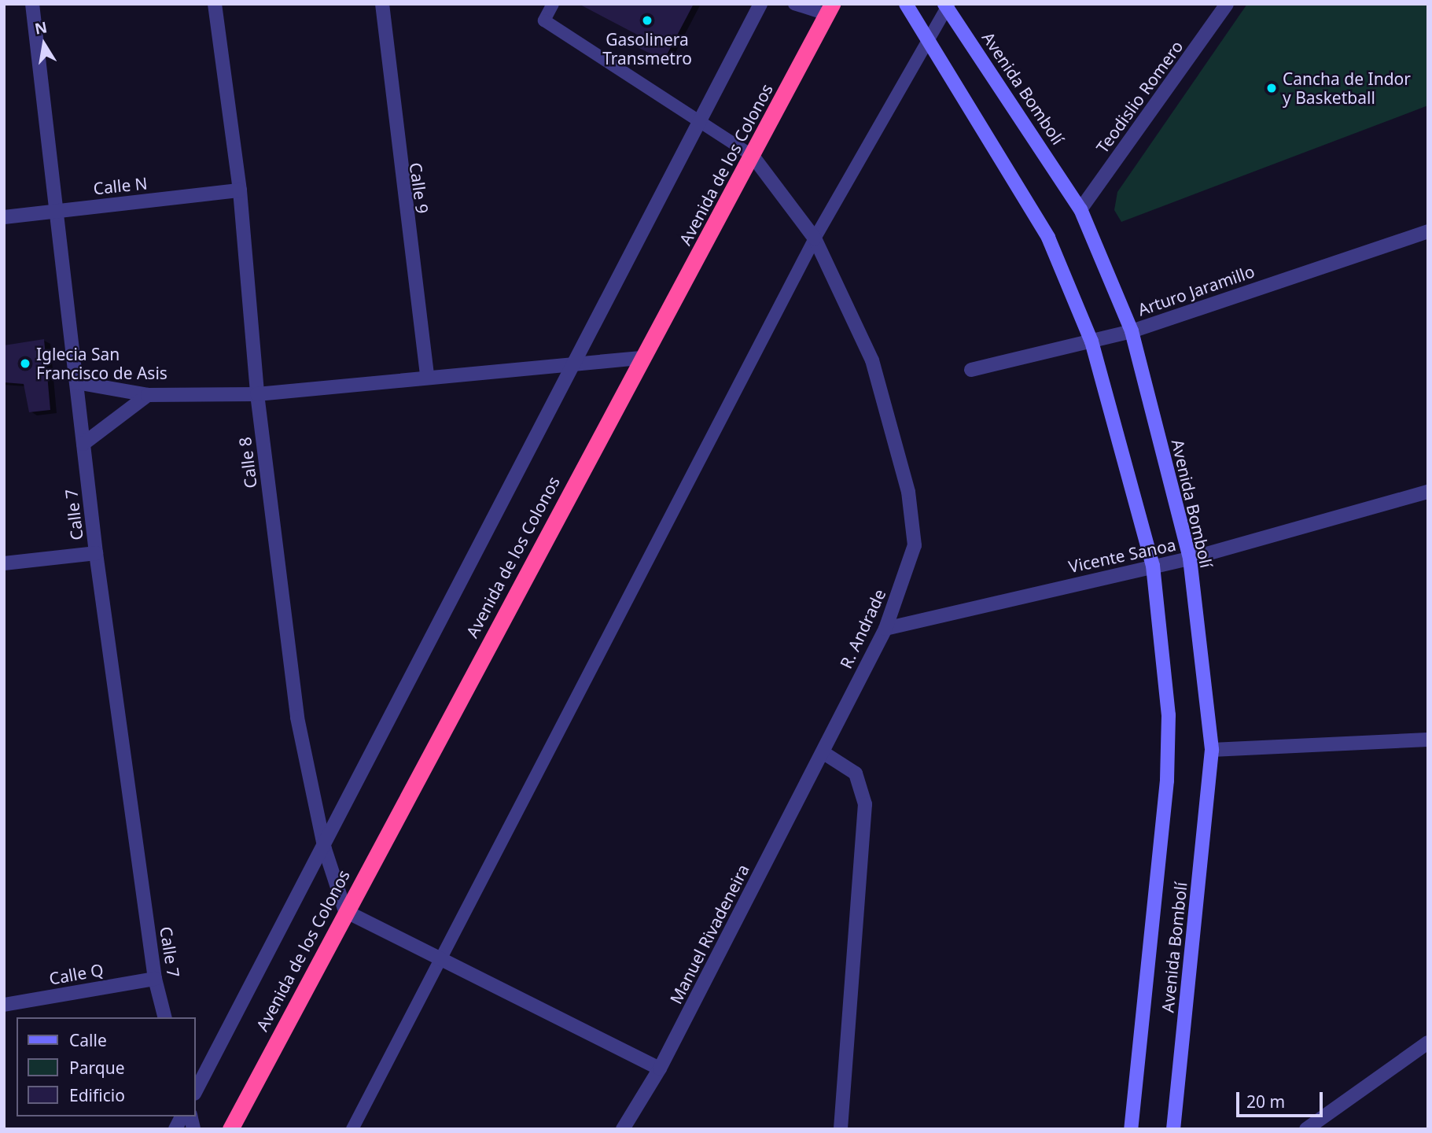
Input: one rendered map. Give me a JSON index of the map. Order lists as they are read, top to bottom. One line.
{"streets":{"highway":["Avenida de los Colonos"],"street":["Avenida Bombolí","Teodislio Romero","Calle N","Calle 9","Arturo Jaramillo","Calle 8","Calle 7","Vicente Sanoa","R. Andrade","Manuel Rivadeneira","Calle Q"]},"crossings":[["Avenida Bombolí","Teodislio Romero"],["Avenida Bombolí","Arturo Jaramillo"],["Avenida Bombolí","Vicente Sanoa"],["Avenida de los Colonos","Calle 8"],["Avenida de los Colonos","R. Andrade"],["Calle N","Calle 8"],["Calle N","Calle 7"],["Calle 7","Calle Q"],["Vicente Sanoa","R. Andrade"],["R. Andrade","Manuel Rivadeneira"]],"places":["Gasolinera Transmetro","Cancha de Indor y Basketball","Iglecia San Francisco de Asis"],"legend":["Calle","Parque","Edificio"],"scale_bar":"20 m","north":"top"}
